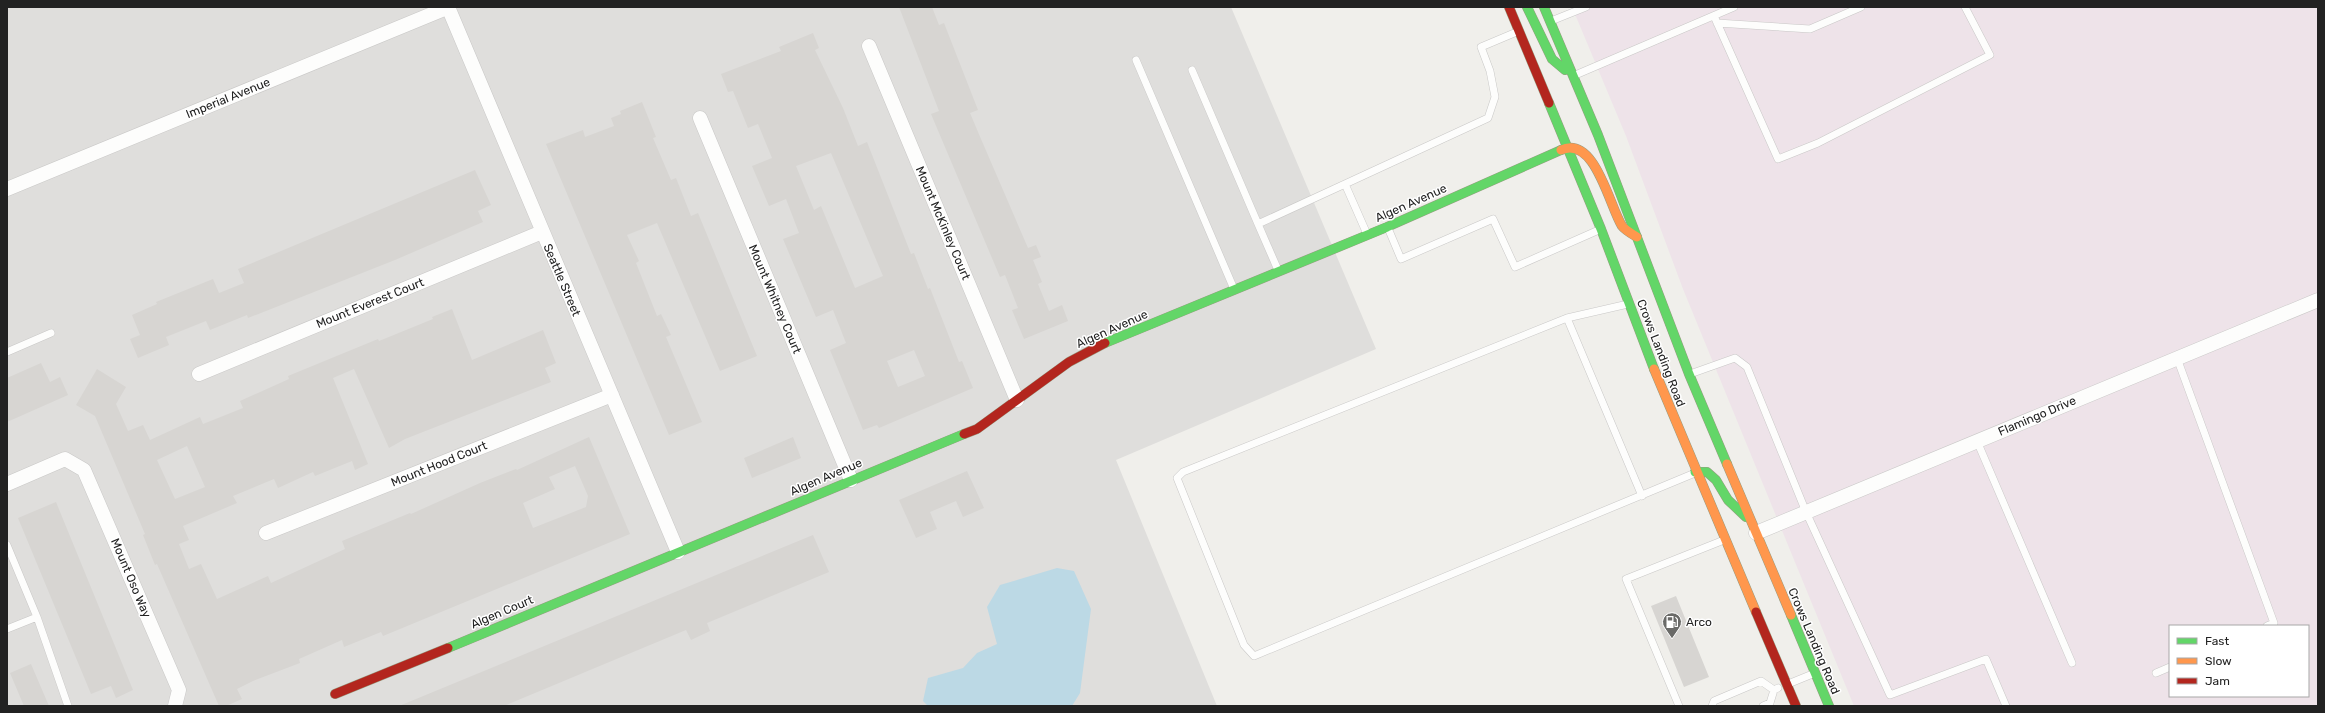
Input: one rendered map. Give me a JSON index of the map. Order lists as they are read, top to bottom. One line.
{"streets":{"main road":["Algen Avenue","Crows Landing Road","Algen Court"],"street":["Imperial Avenue","Mount McKinley Court","Seattle Street","Mount Whitney Court","Mount Everest Court","Flamingo Drive","Mount Hood Court","Mount Oso Way"]},"crossings":[["Imperial Avenue","Seattle Street"],["Algen Avenue","Mount McKinley Court"],["Algen Avenue","Seattle Street"],["Algen Avenue","Mount Whitney Court"],["Algen Avenue","Crows Landing Road"],["Algen Avenue","Algen Court"],["Seattle Street","Mount Everest Court"],["Seattle Street","Mount Hood Court"],["Seattle Street","Algen Court"],["Crows Landing Road","Flamingo Drive"]],"places":{"fuel station":["Arco"]},"legend":["Fast","Slow","Jam"]}
